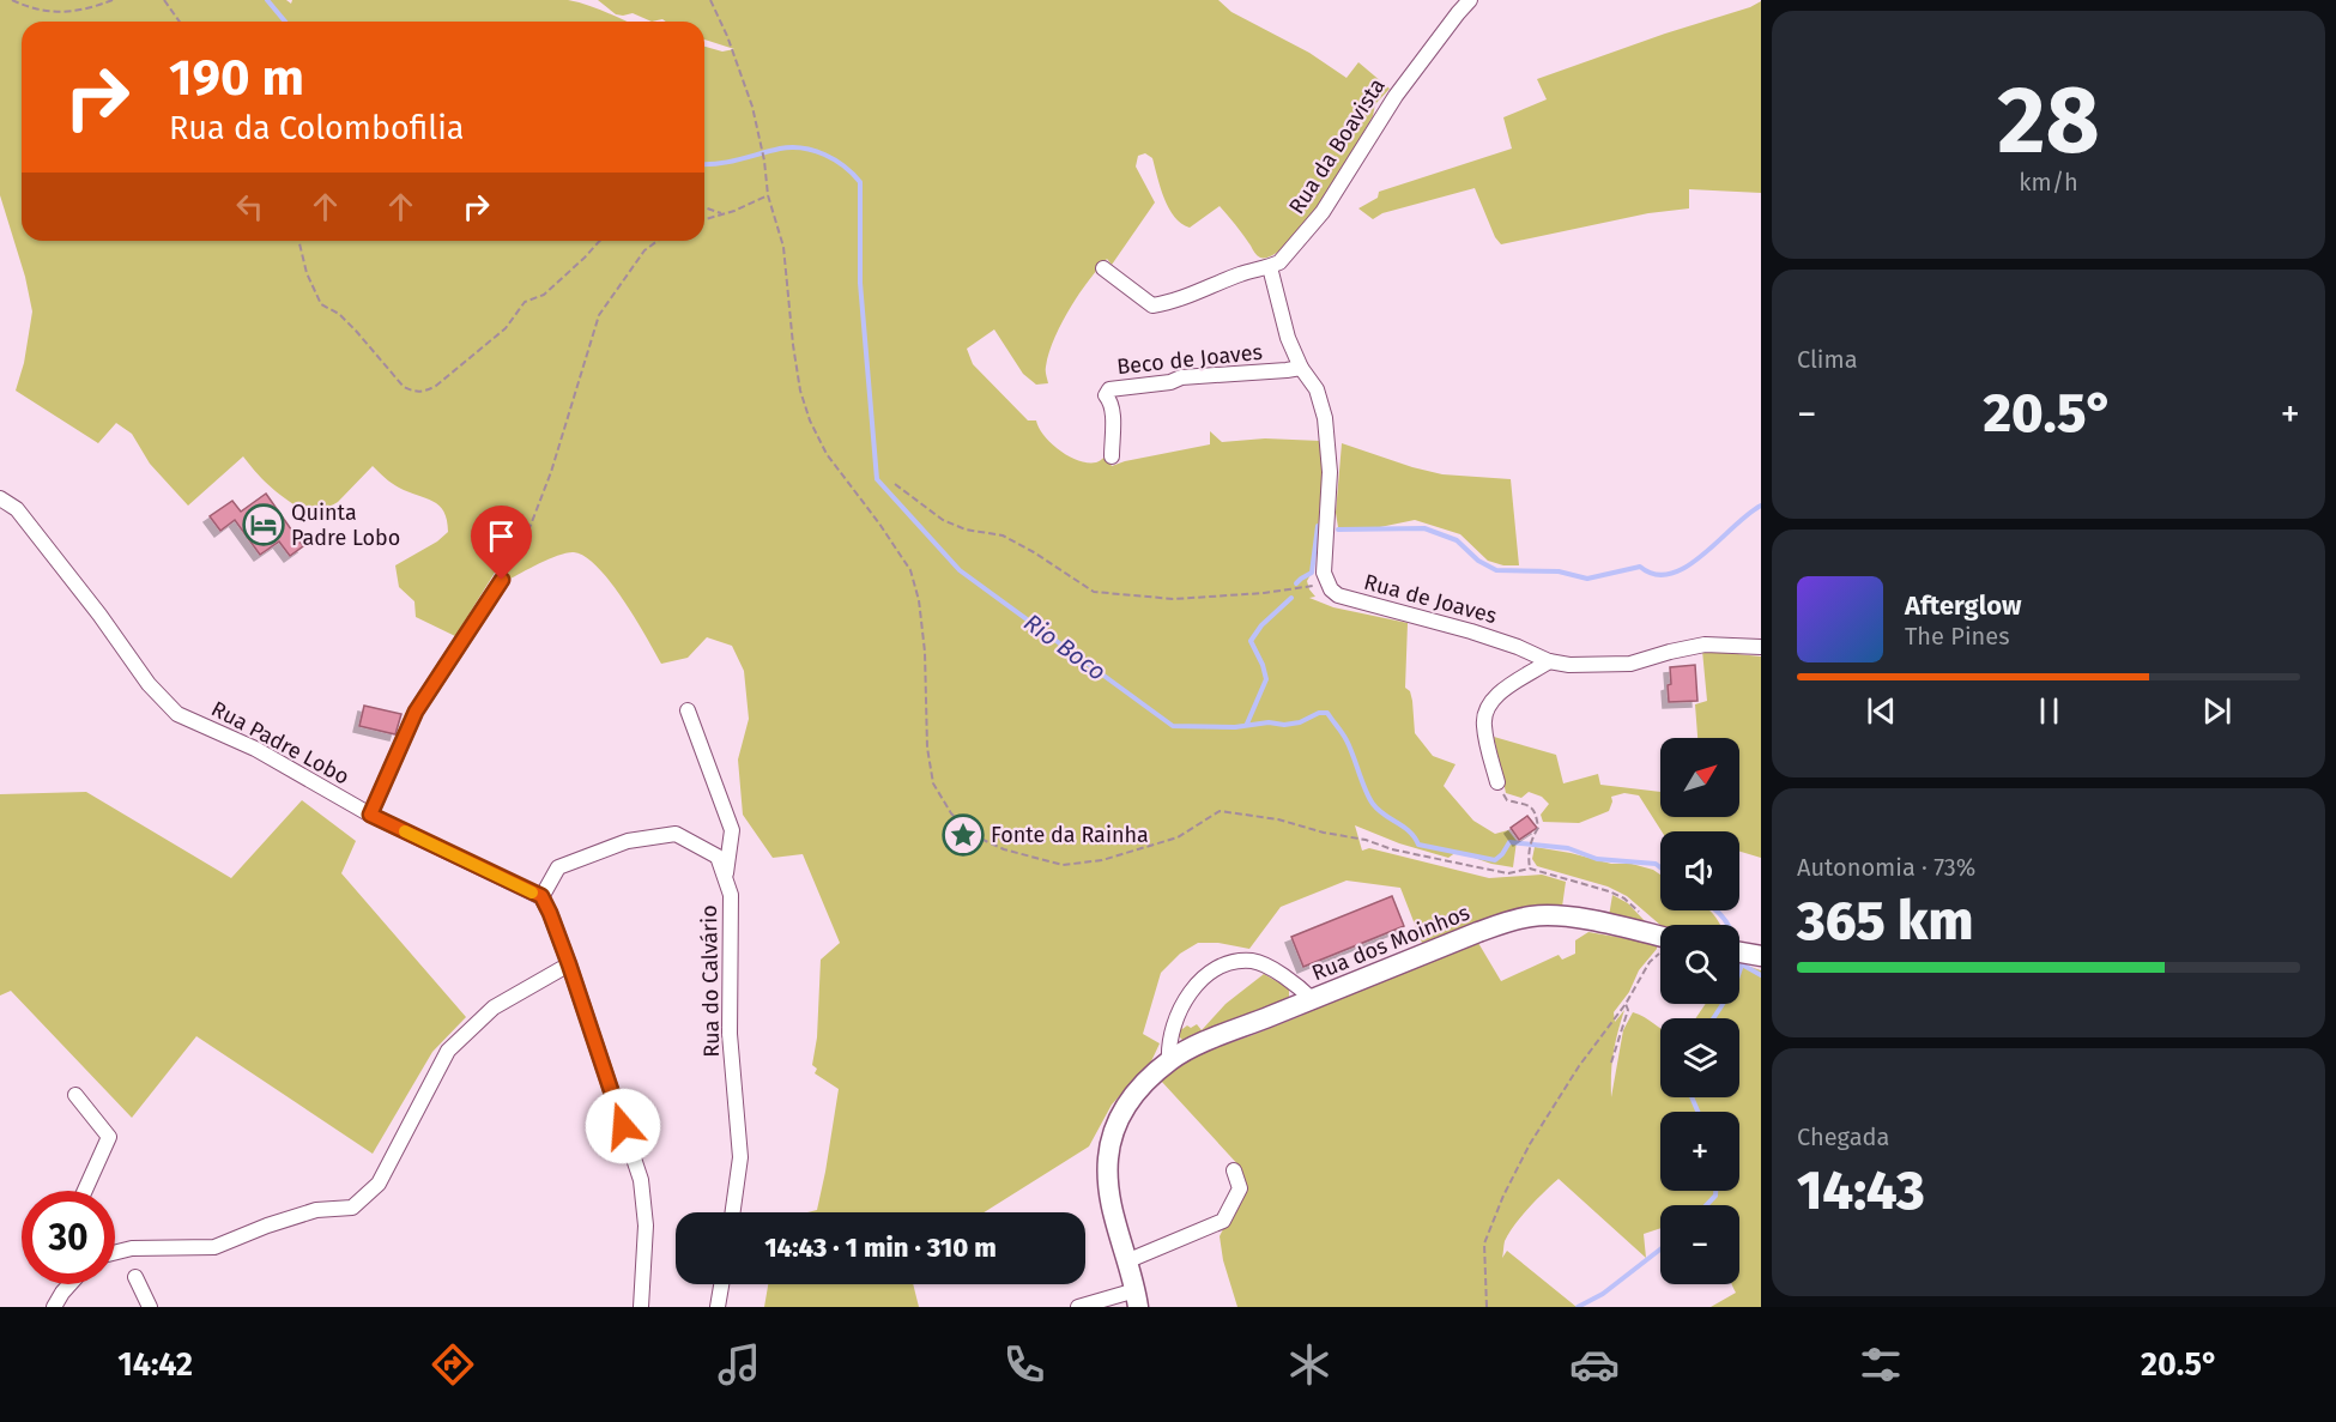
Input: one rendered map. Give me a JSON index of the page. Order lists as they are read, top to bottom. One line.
{"streets":{"main road":["Rua dos Moinhos"],"street":["Rua da Boavista","Beco de Joaves","Rua de Joaves","Rua Padre Lobo","Rua do Calvário"]},"crossings":[["Rua Padre Lobo","Rua do Calvário"]],"water":["Rio Boco"],"places":{"hotel":["Quinta Padre Lobo"],"place":["Fonte da Rainha"]},"north":"top right","page":{"tile":[["28","km/h"],"Clima",["Autonomia · 73%","365 km"],["Chegada","14:43"]],"turn":["190 m","Rua da Colombofilia"],"heat":["−","20.5°","+"],"song":["Afterglow","The Pines"],"map_buttons":["+","−"],"limit":"30","trip":"14:43 · 1 min · 310 m","tabs":["14:42","20.5°"]}}
